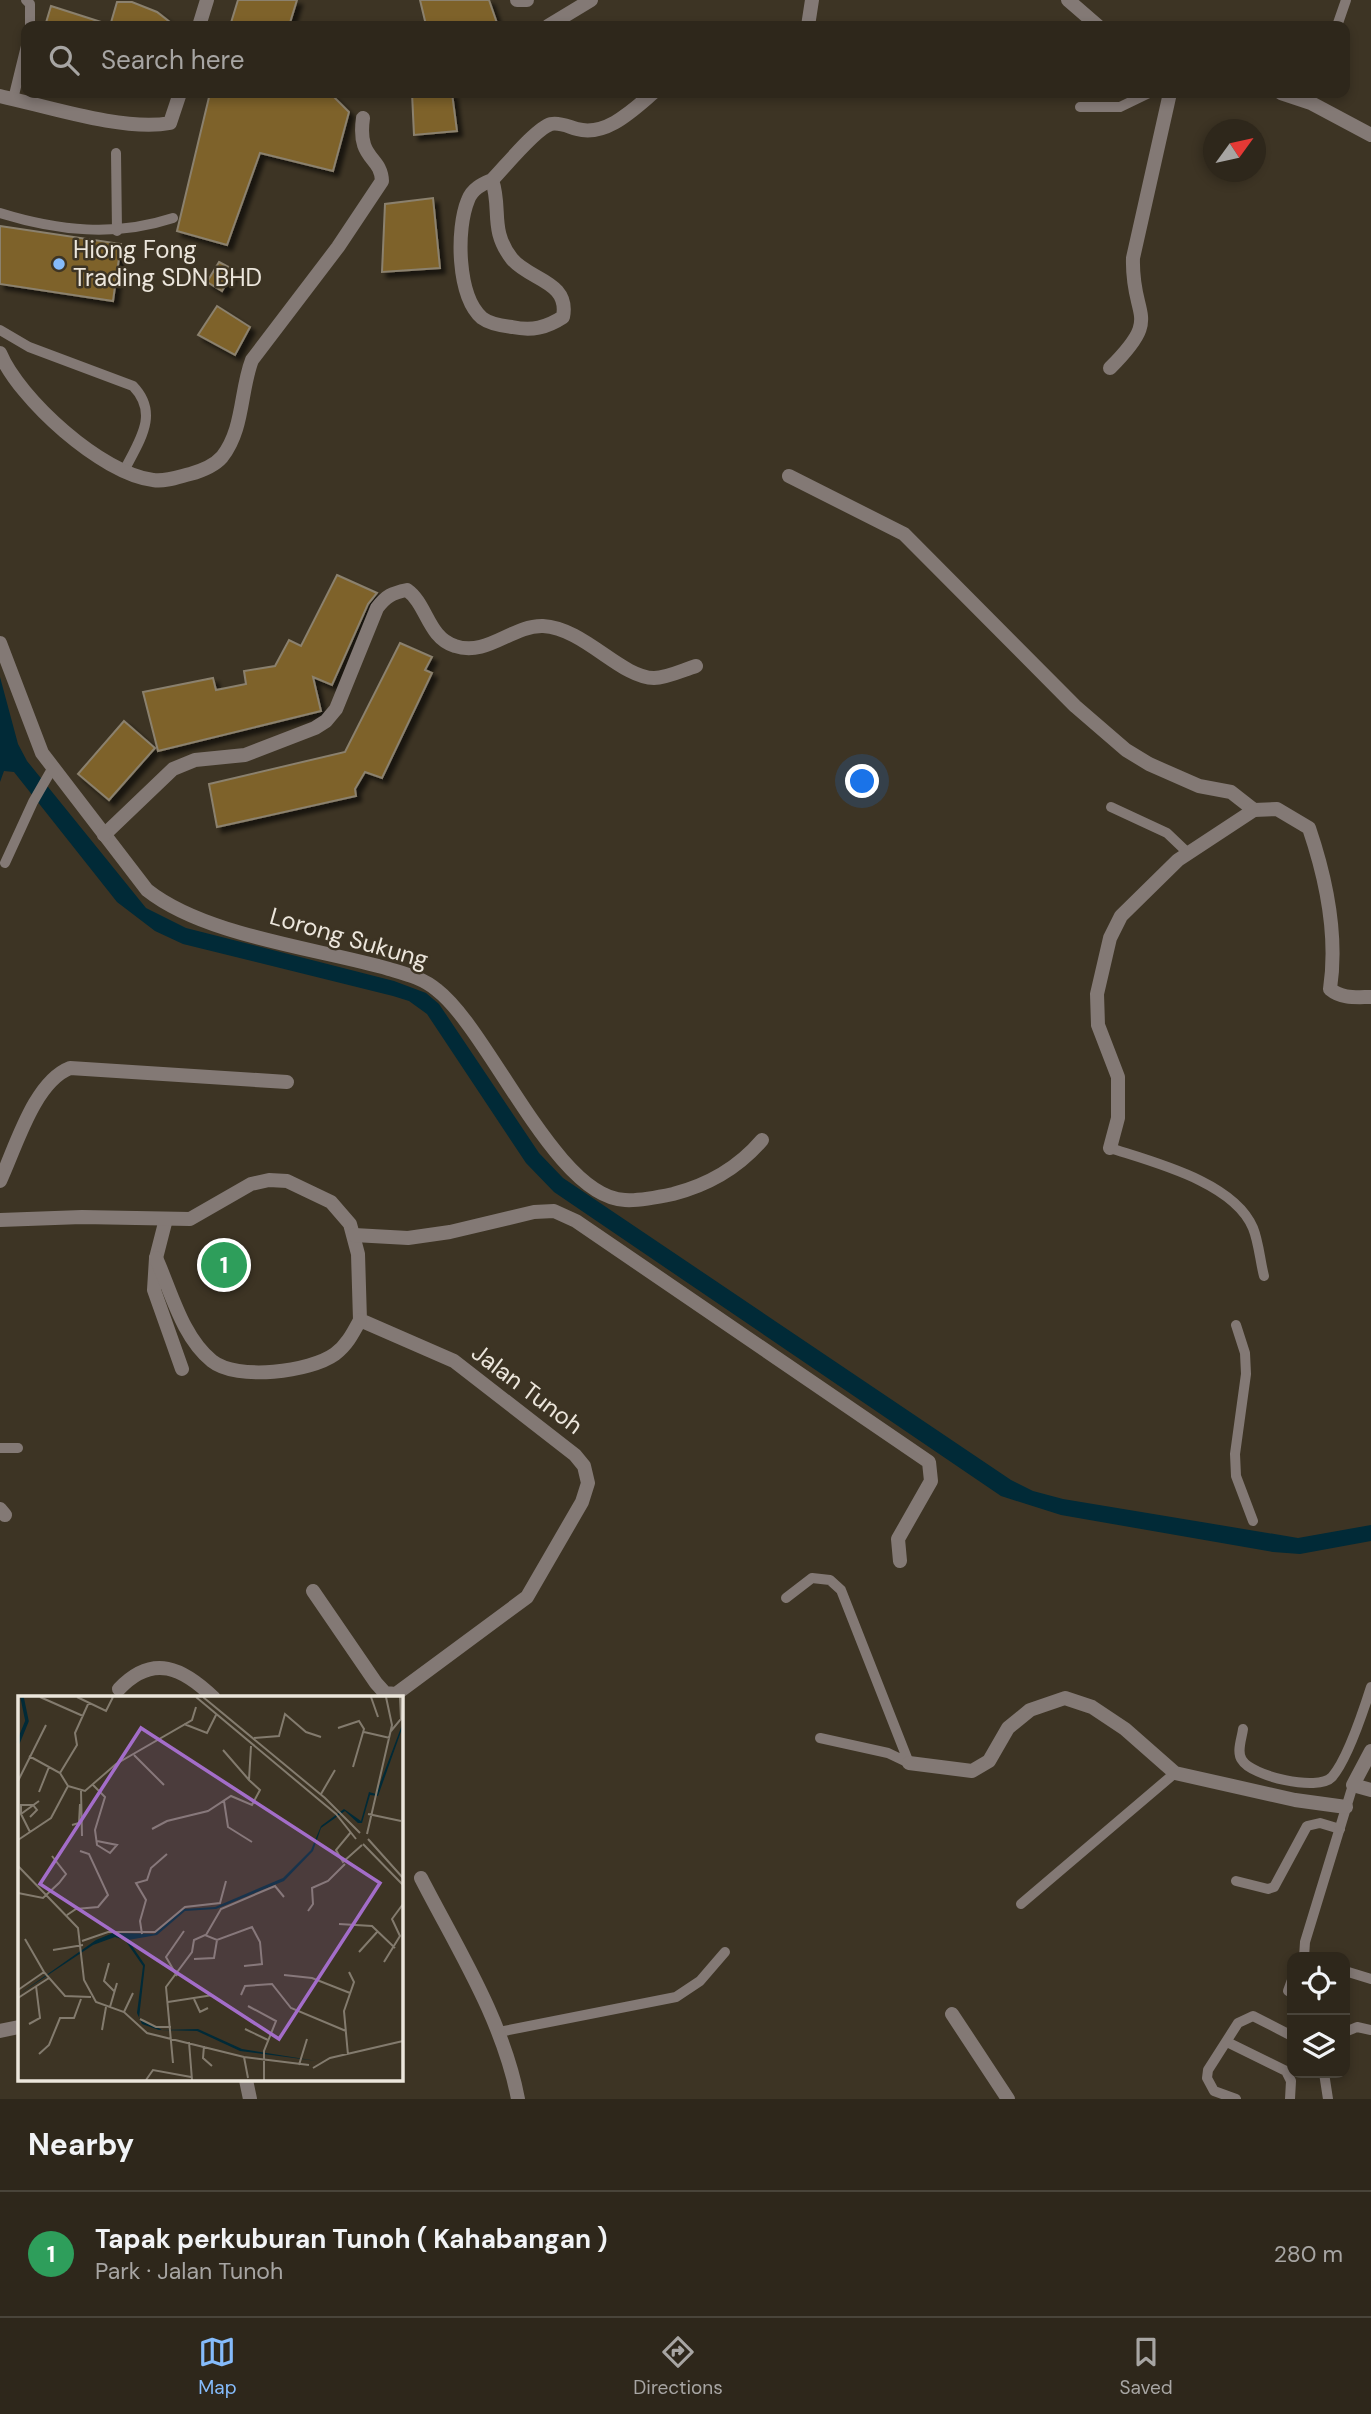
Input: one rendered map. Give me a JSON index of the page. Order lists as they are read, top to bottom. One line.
{"streets":{"street":["Lorong Sukung","Jalan Tunoh"]},"places":["Hiong Fong Trading SDN BHD"],"north":"top right","page":{"search":"Search here","pins":"1","heading":"Nearby","list":[{"mark":"1","name":"Tapak perkuburan Tunoh ( Kahabangan )","note":"Park · Jalan Tunoh","value":"280 m"}],"nav":["Map","Directions","Saved"]}}
